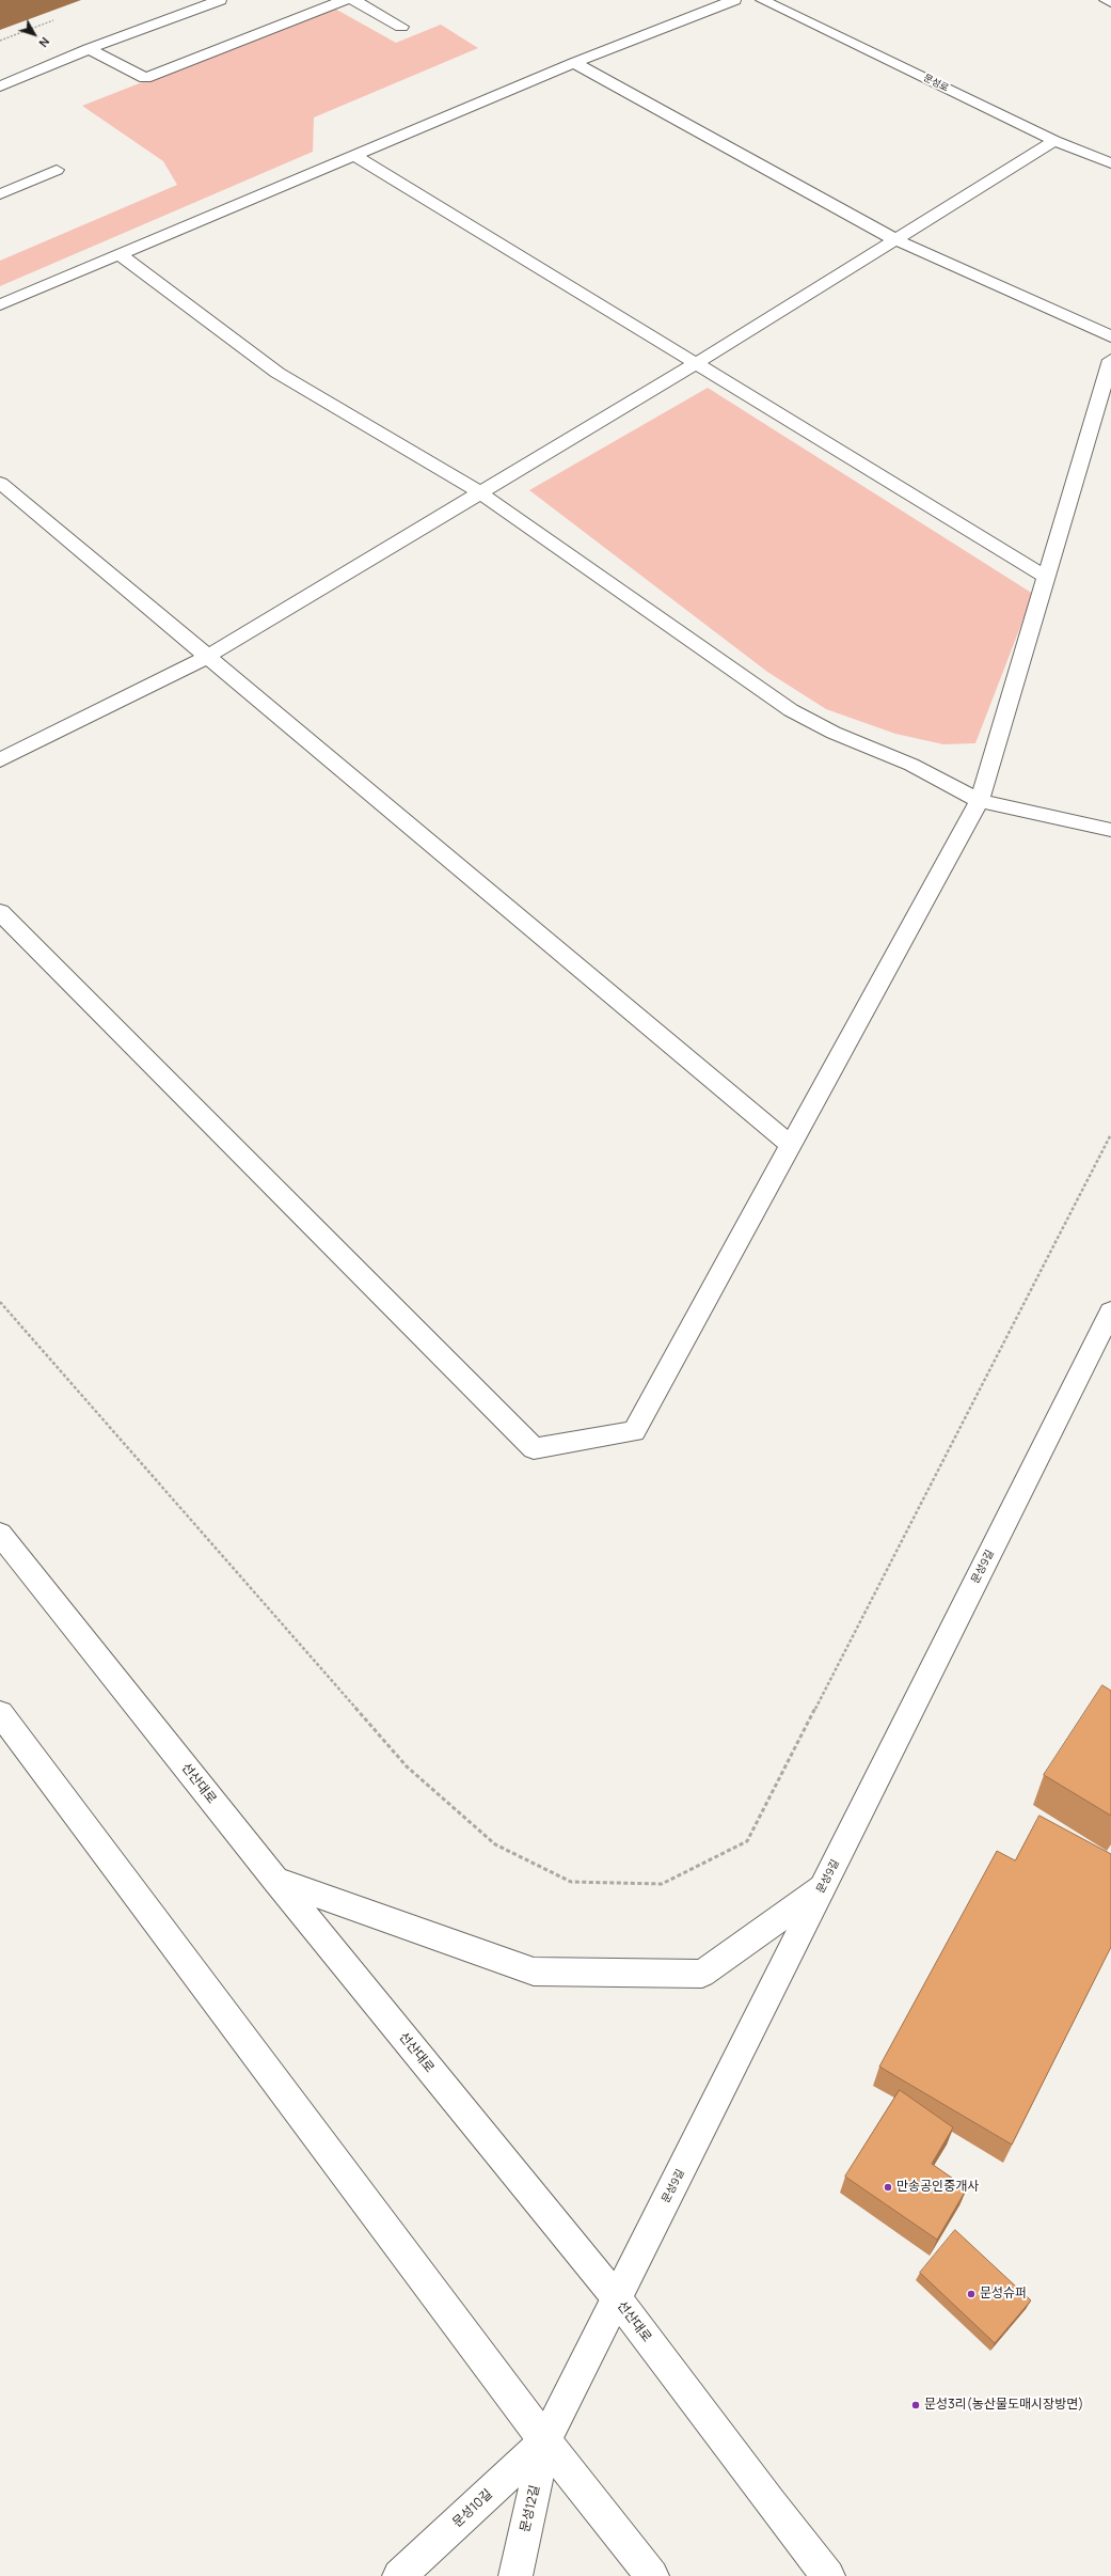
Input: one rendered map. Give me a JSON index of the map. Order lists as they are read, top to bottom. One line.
{"streets":{"street":["문성로","문성9길","선산대로","문성10길","문성12길"]},"crossings":[["문성9길","선산대로"],["문성9길","문성10길"],["문성9길","문성12길"],["문성10길","문성12길"]],"places":["만송공인중개사","문성슈퍼","문성3리(농산물도매시장방면)"],"north":"bottom right"}
